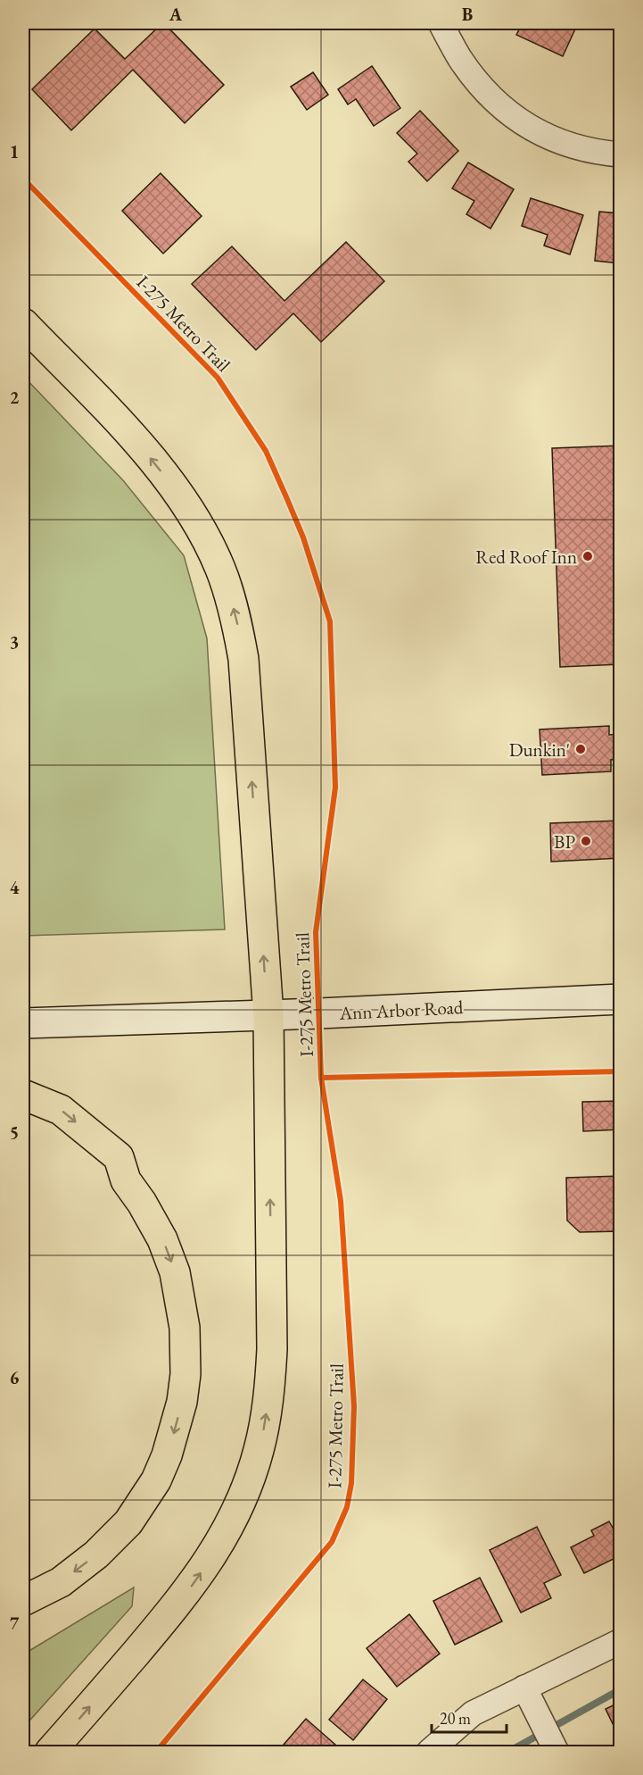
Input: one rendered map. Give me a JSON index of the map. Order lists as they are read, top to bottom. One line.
{"streets":{"main road":["Ann Arbor Road"],"cycle path":["I-275 Metro Trail"]},"places":["Red Roof Inn","Dunkin'","BP"],"scale_bar":"20 m","grid":{"columns":["A","B"],"rows":["1","2","3","4","5","6","7"]}}
